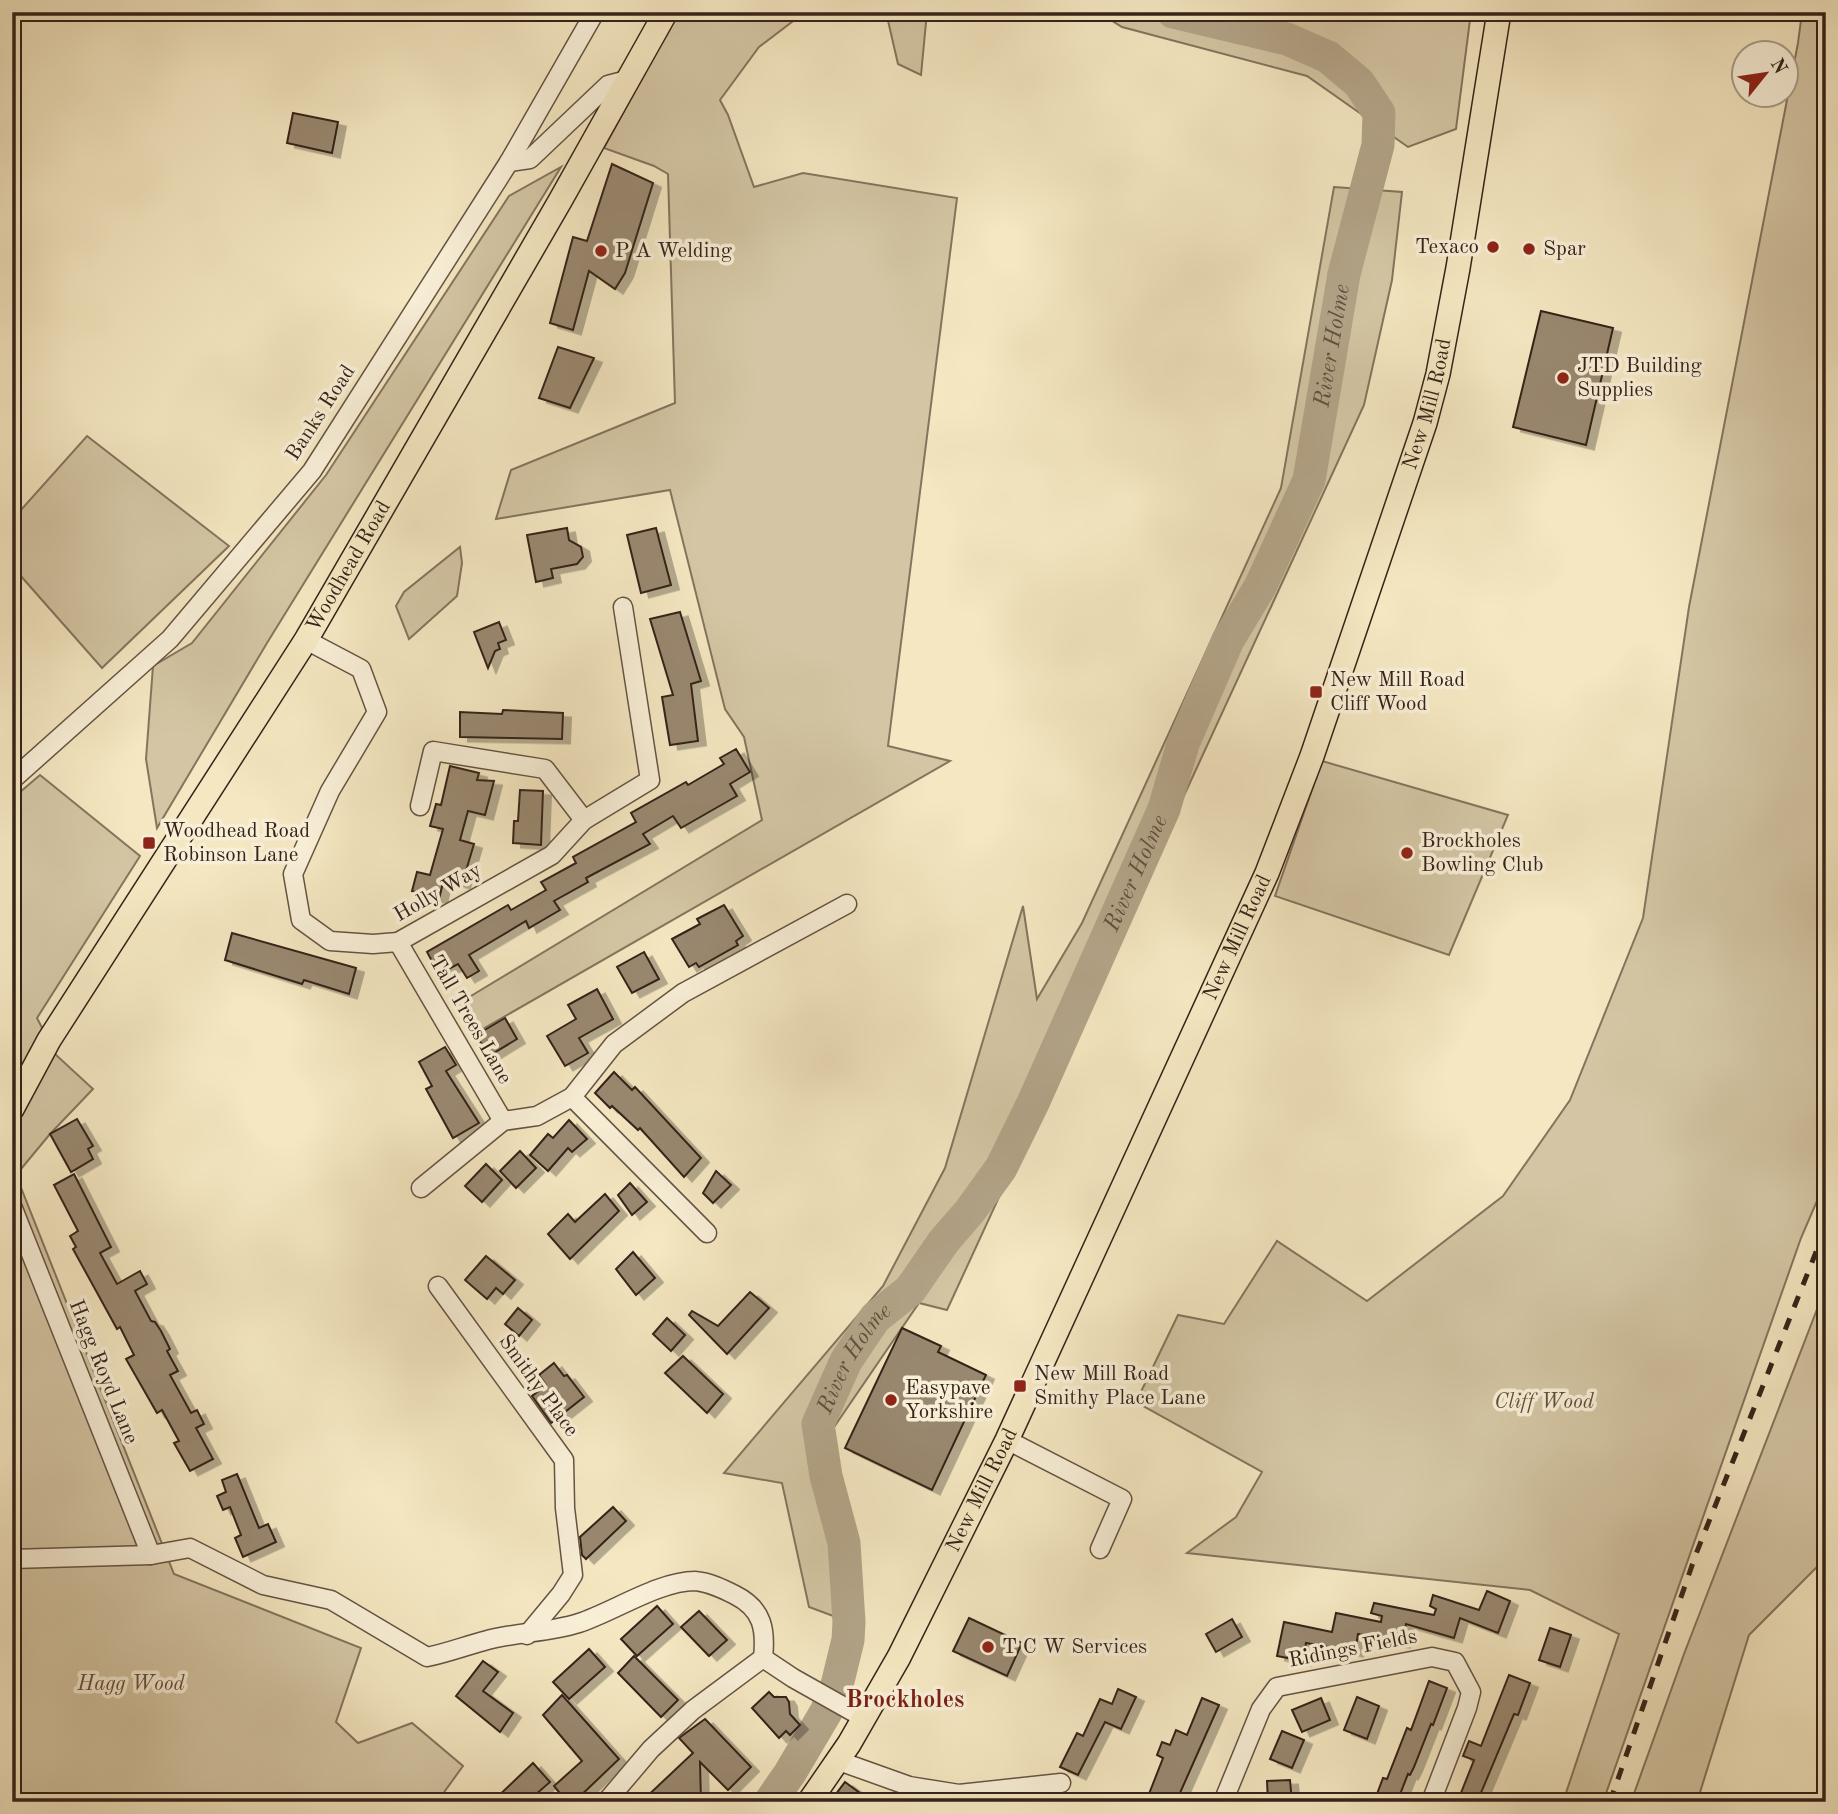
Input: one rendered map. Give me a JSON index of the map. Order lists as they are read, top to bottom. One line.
{"streets":{"main road":["New Mill Road","Woodhead Road"],"street":["Banks Road","Holly Way","Tall Trees Lane","Hagg Royd Lane","Smithy Place","Ridings Fields"]},"crossings":[["Woodhead Road","Holly Way"],["Holly Way","Tall Trees Lane"]],"districts":["Brockholes"],"water":["River Holme"],"parks":["Cliff Wood","Hagg Wood"],"places":{"other":["Texaco","Spar","P A Welding","JTD Building Supplies","Brockholes Bowling Club","Easypave Yorkshire","T C W Services"],"transit":["New Mill Road Cliff Wood","Woodhead Road Robinson Lane","New Mill Road Smithy Place Lane"]},"north":"top right"}
